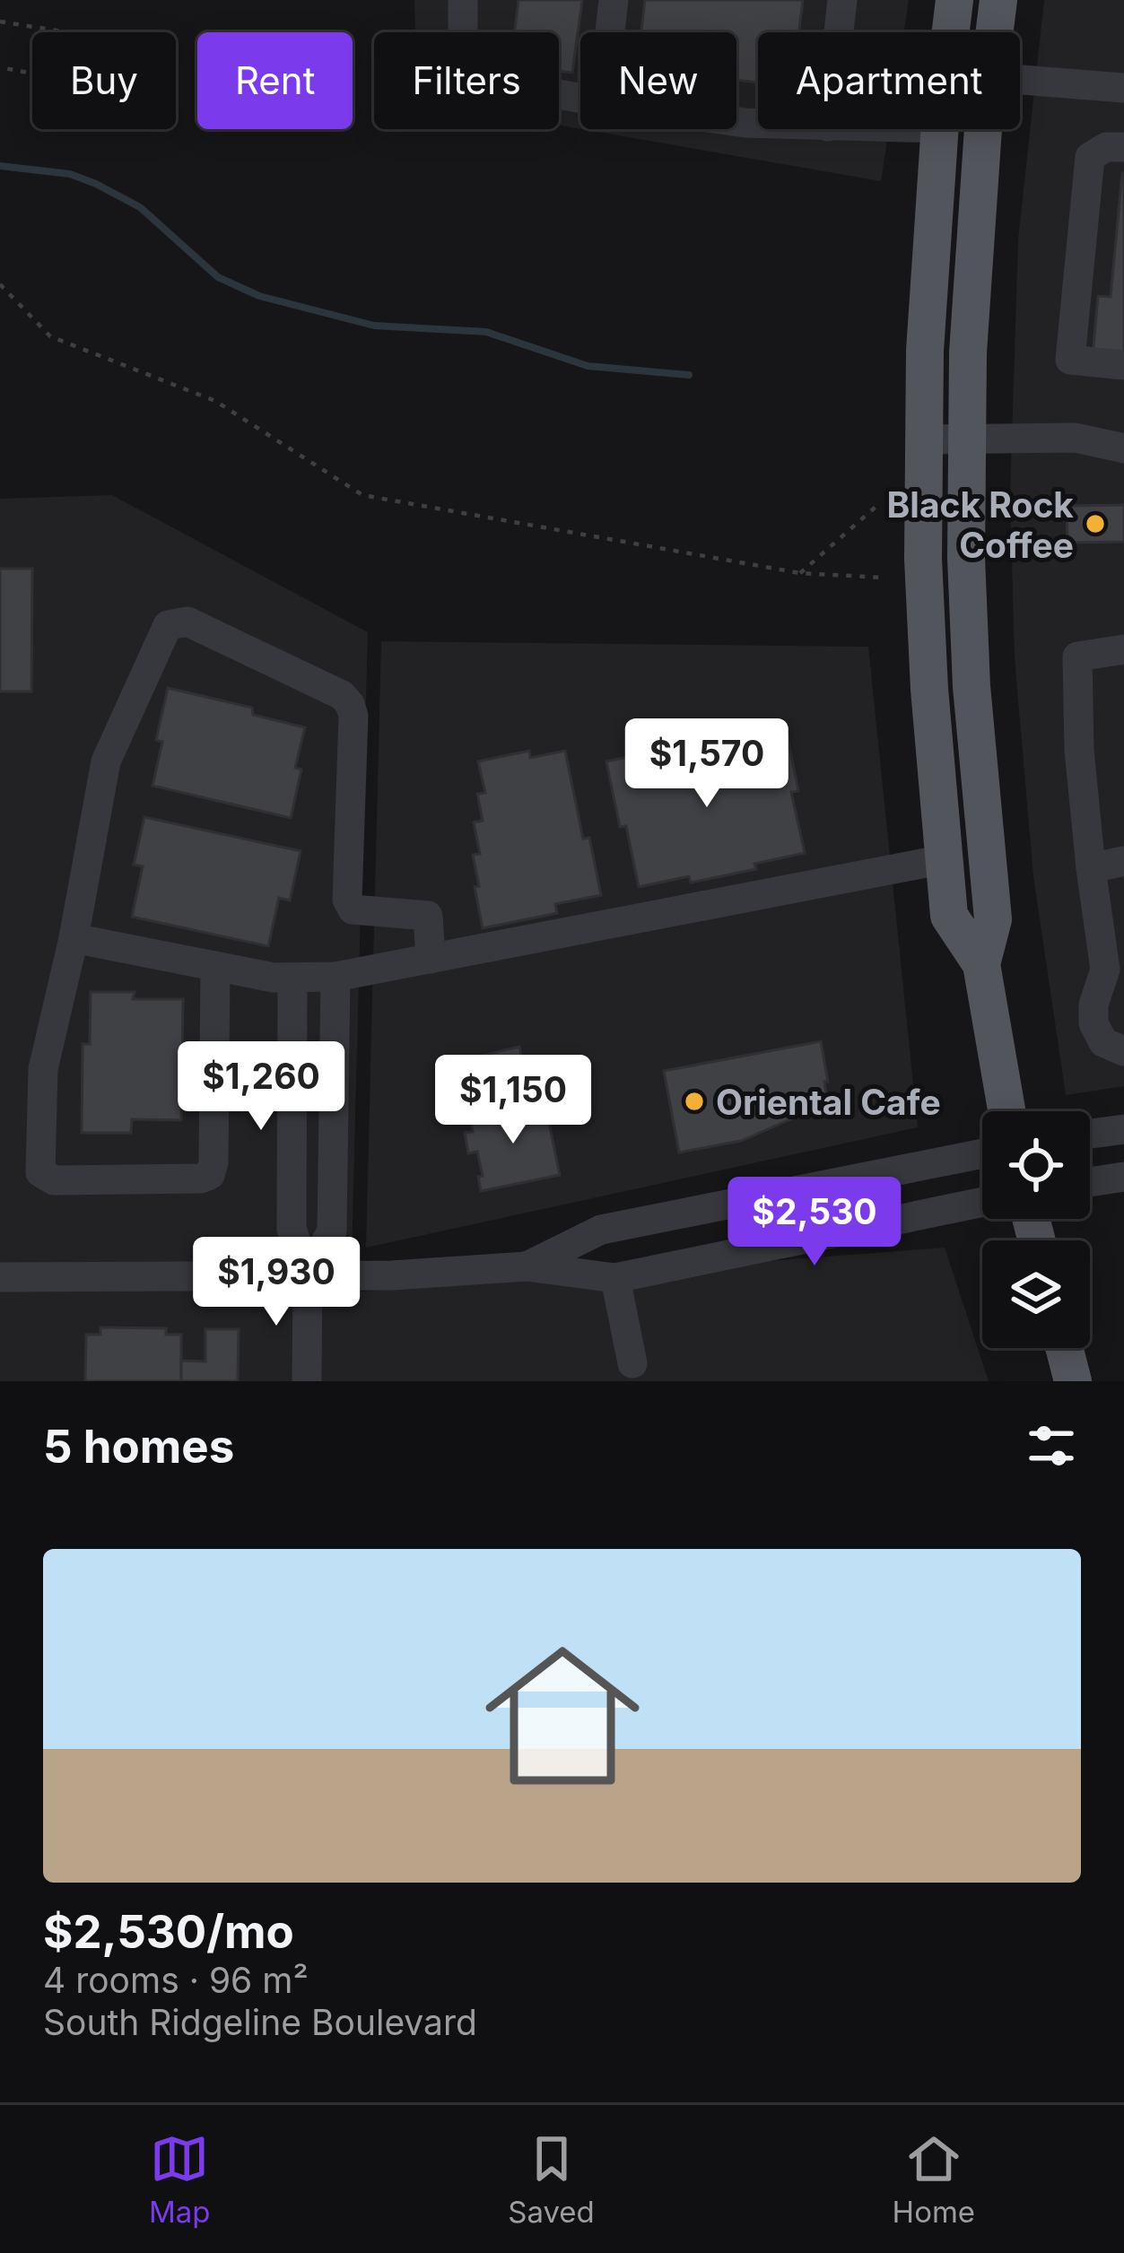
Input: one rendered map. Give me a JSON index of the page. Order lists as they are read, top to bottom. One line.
{"places":["Black Rock Coffee","Oriental Cafe"],"page":{"chip":["Buy","Rent","Filters","New","Apartment"],"price":["$1,570","$1,260","$1,150","$2,530","$1,930"],"heading":"5 homes","list":[{"name":"$2,530/mo","note":"4 rooms · 96 m² · South Ridgeline Boulevard"}],"tabs":["Map","Saved","Home"]}}
